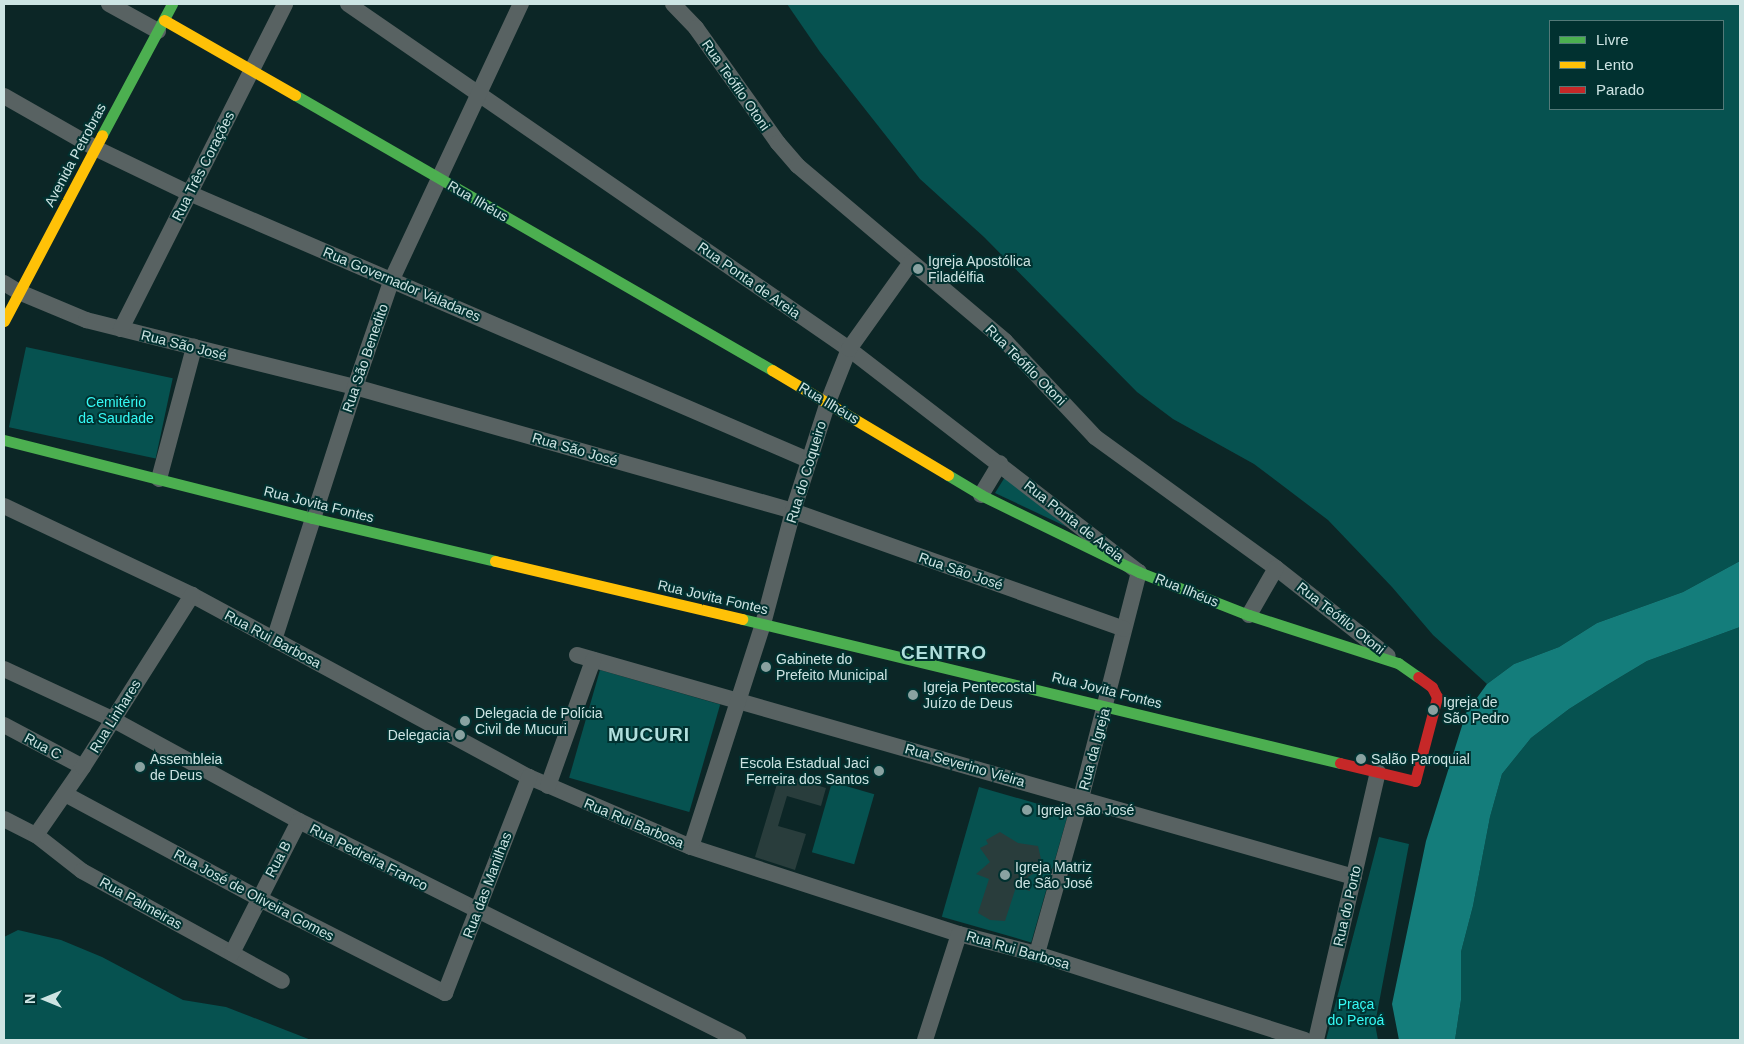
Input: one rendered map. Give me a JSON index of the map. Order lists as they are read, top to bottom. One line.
{"streets":{"street":["Rua Teófilo Otoni","Avenida Petrobras","Rua Três Corações","Rua Ilhéus","Rua Ponta de Areia","Rua Governador Valadares","Rua São José","Rua São Benedito","Rua do Coqueiro","Rua Jovita Fontes","Rua Rui Barbosa","Rua Linhares","Rua C","Rua da Igreja","Rua Severino Vieira","Rua Pedreira Franco","Rua B","Rua das Manilhas","Rua José de Oliveira Gomes","Rua Palmeiras","Rua do Porto"]},"crossings":[["Rua Teófilo Otoni","Rua Ilhéus"],["Rua Teófilo Otoni","Rua do Coqueiro"],["Avenida Petrobras","Rua Ilhéus"],["Avenida Petrobras","Rua Governador Valadares"],["Avenida Petrobras","Rua São José"],["Rua Três Corações","Rua Ilhéus"],["Rua Três Corações","Rua Governador Valadares"],["Rua Três Corações","Rua São José"],["Rua Ilhéus","Rua Ponta de Areia"],["Rua Ilhéus","Rua São Benedito"],["Rua Ilhéus","Rua do Coqueiro"],["Rua Ilhéus","Rua Jovita Fontes"],["Rua Ilhéus","Rua da Igreja"],["Rua Ponta de Areia","Rua São Benedito"],["Rua Ponta de Areia","Rua do Coqueiro"],["Rua Ponta de Areia","Rua da Igreja"],["Rua Governador Valadares","Rua São Benedito"],["Rua Governador Valadares","Rua do Coqueiro"],["Rua São José","Rua São Benedito"],["Rua São José","Rua do Coqueiro"],["Rua São José","Rua da Igreja"],["Rua São Benedito","Rua Jovita Fontes"],["Rua São Benedito","Rua Rui Barbosa"],["Rua do Coqueiro","Rua Jovita Fontes"],["Rua do Coqueiro","Rua Rui Barbosa"],["Rua do Coqueiro","Rua Severino Vieira"],["Rua Jovita Fontes","Rua da Igreja"],["Rua Jovita Fontes","Rua do Porto"],["Rua Rui Barbosa","Rua Linhares"],["Rua Rui Barbosa","Rua da Igreja"],["Rua Rui Barbosa","Rua das Manilhas"],["Rua Linhares","Rua C"],["Rua Linhares","Rua Pedreira Franco"],["Rua Linhares","Rua José de Oliveira Gomes"],["Rua Linhares","Rua Palmeiras"],["Rua da Igreja","Rua Severino Vieira"],["Rua Severino Vieira","Rua do Porto"],["Rua Pedreira Franco","Rua B"],["Rua Pedreira Franco","Rua das Manilhas"],["Rua B","Rua José de Oliveira Gomes"],["Rua B","Rua Palmeiras"],["Rua das Manilhas","Rua José de Oliveira Gomes"]],"districts":["CENTRO","MUCURI"],"parks":["Cemitério da Saudade","Praça do Peroá"],"places":["Igreja Apostólica Filadélfia","Gabinete do Prefeito Municipal","Igreja Pentecostal Juízo de Deus","Igreja de São Pedro","Delegacia de Polícia Civil de Mucuri","Delegacia","Salão Paroquial","Assembleia de Deus","Escola Estadual Jaci Ferreira dos Santos","Igreja São José","Igreja Matriz de São José"],"legend":["Livre","Lento","Parado"],"north":"left"}
